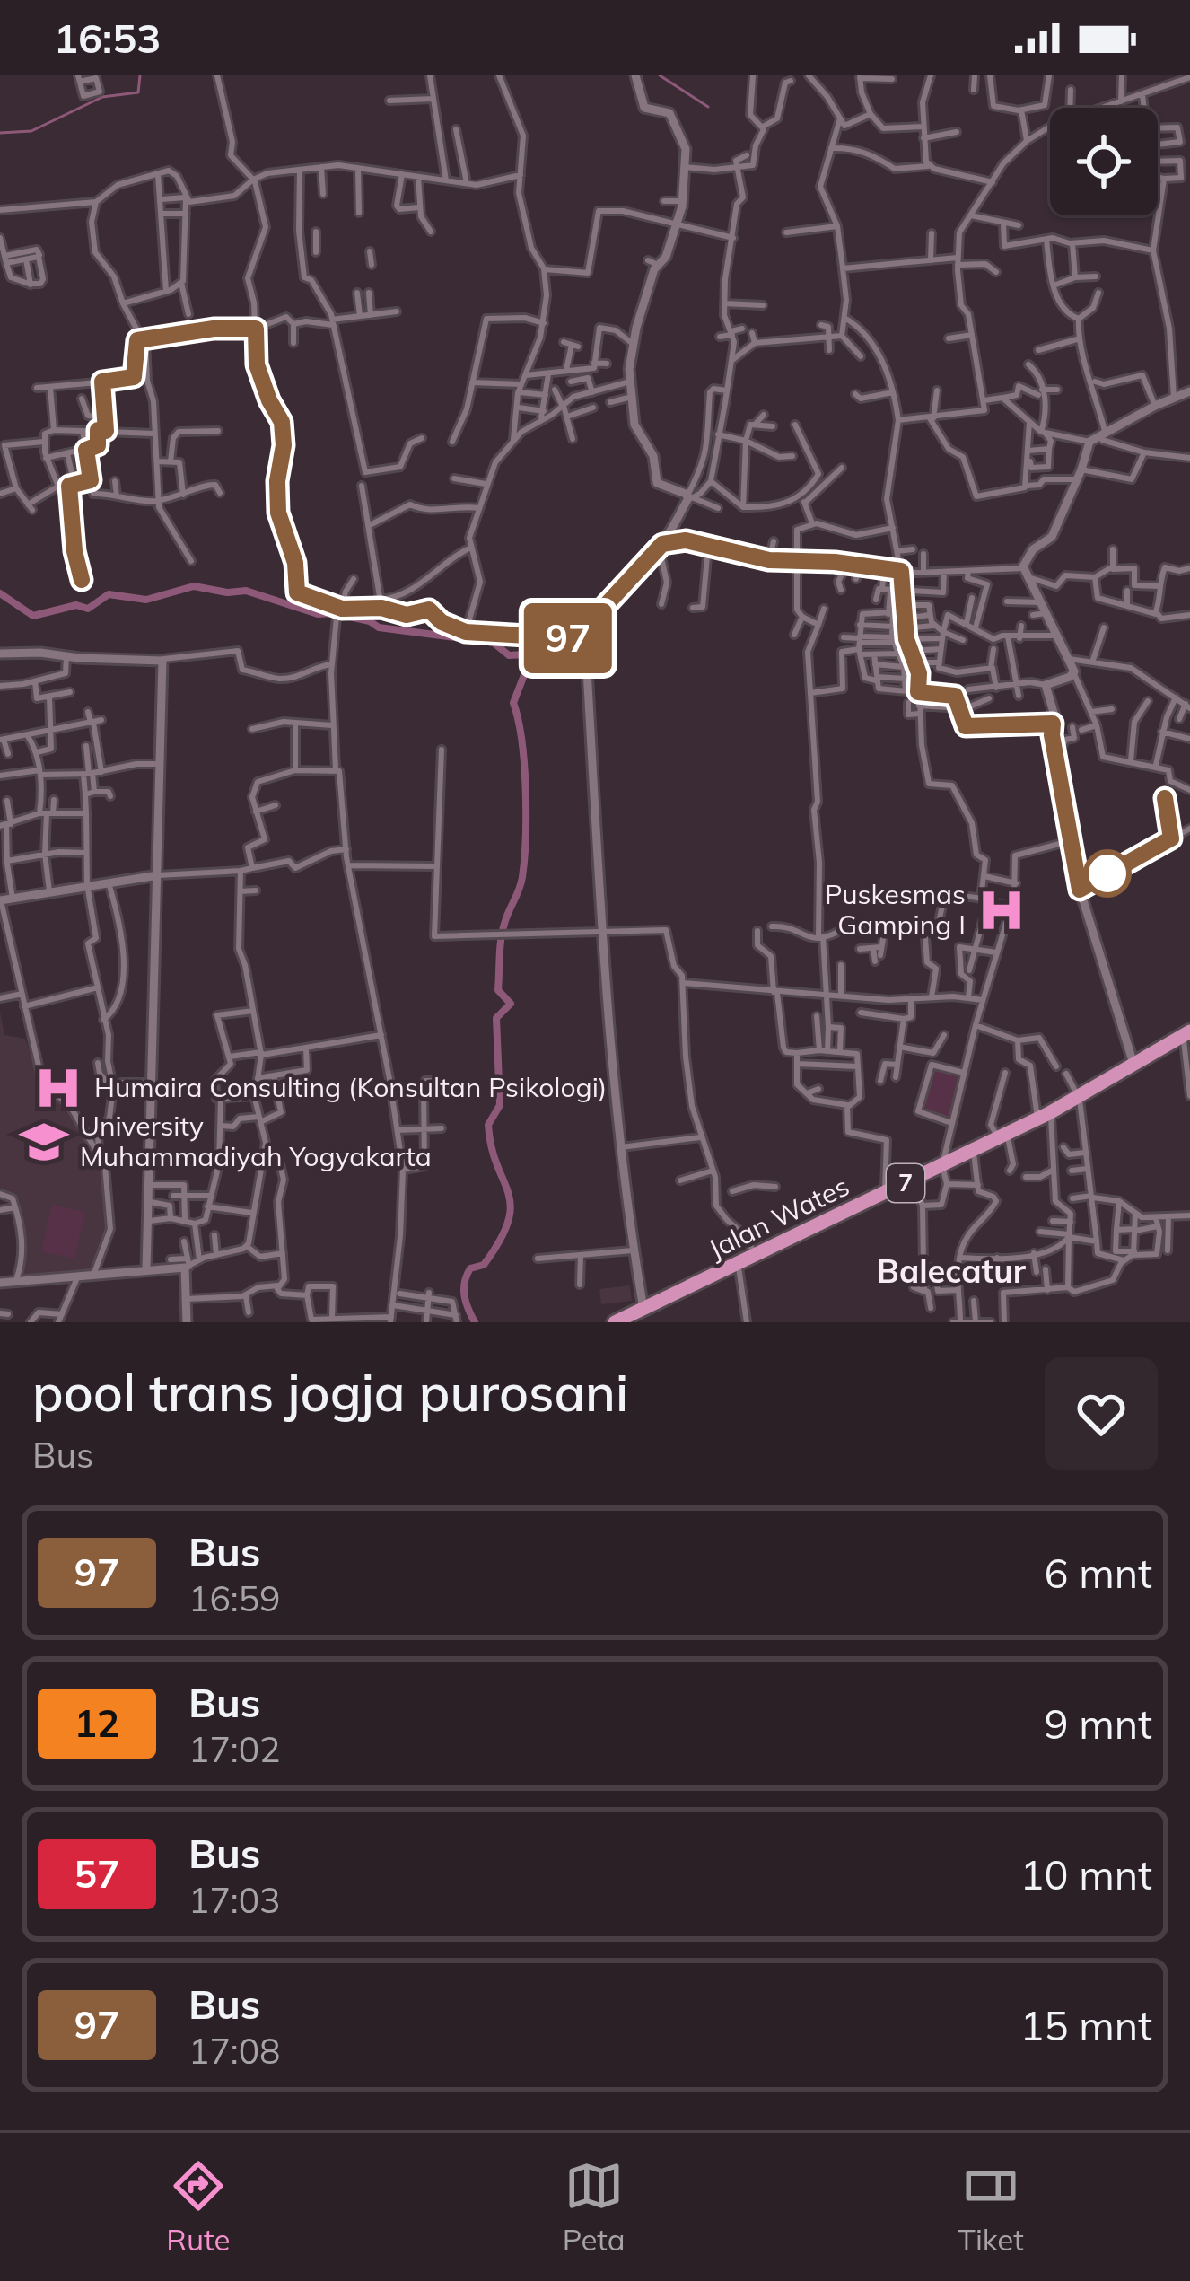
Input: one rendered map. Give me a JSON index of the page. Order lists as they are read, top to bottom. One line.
{"streets":{"highway":["7","Jalan Wates"]},"districts":["Balecatur"],"places":{"hospital":["Puskesmas Gamping I","Humaira Consulting (Konsultan Psikologi)"],"school or university":["University Muhammadiyah Yogyakarta"]},"lines":["bus line 97"],"page":{"status":"16:53","on_map":"97","heading":["pool trans jogja purosani","Bus"],"list":[{"mark":"97","name":"Bus","note":"16:59","value":"6 mnt"},{"mark":"12","name":"Bus","note":"17:02","value":"9 mnt"},{"mark":"57","name":"Bus","note":"17:03","value":"10 mnt"},{"mark":"97","name":"Bus","note":"17:08","value":"15 mnt"}],"tabs":["Rute","Peta","Tiket"]}}
